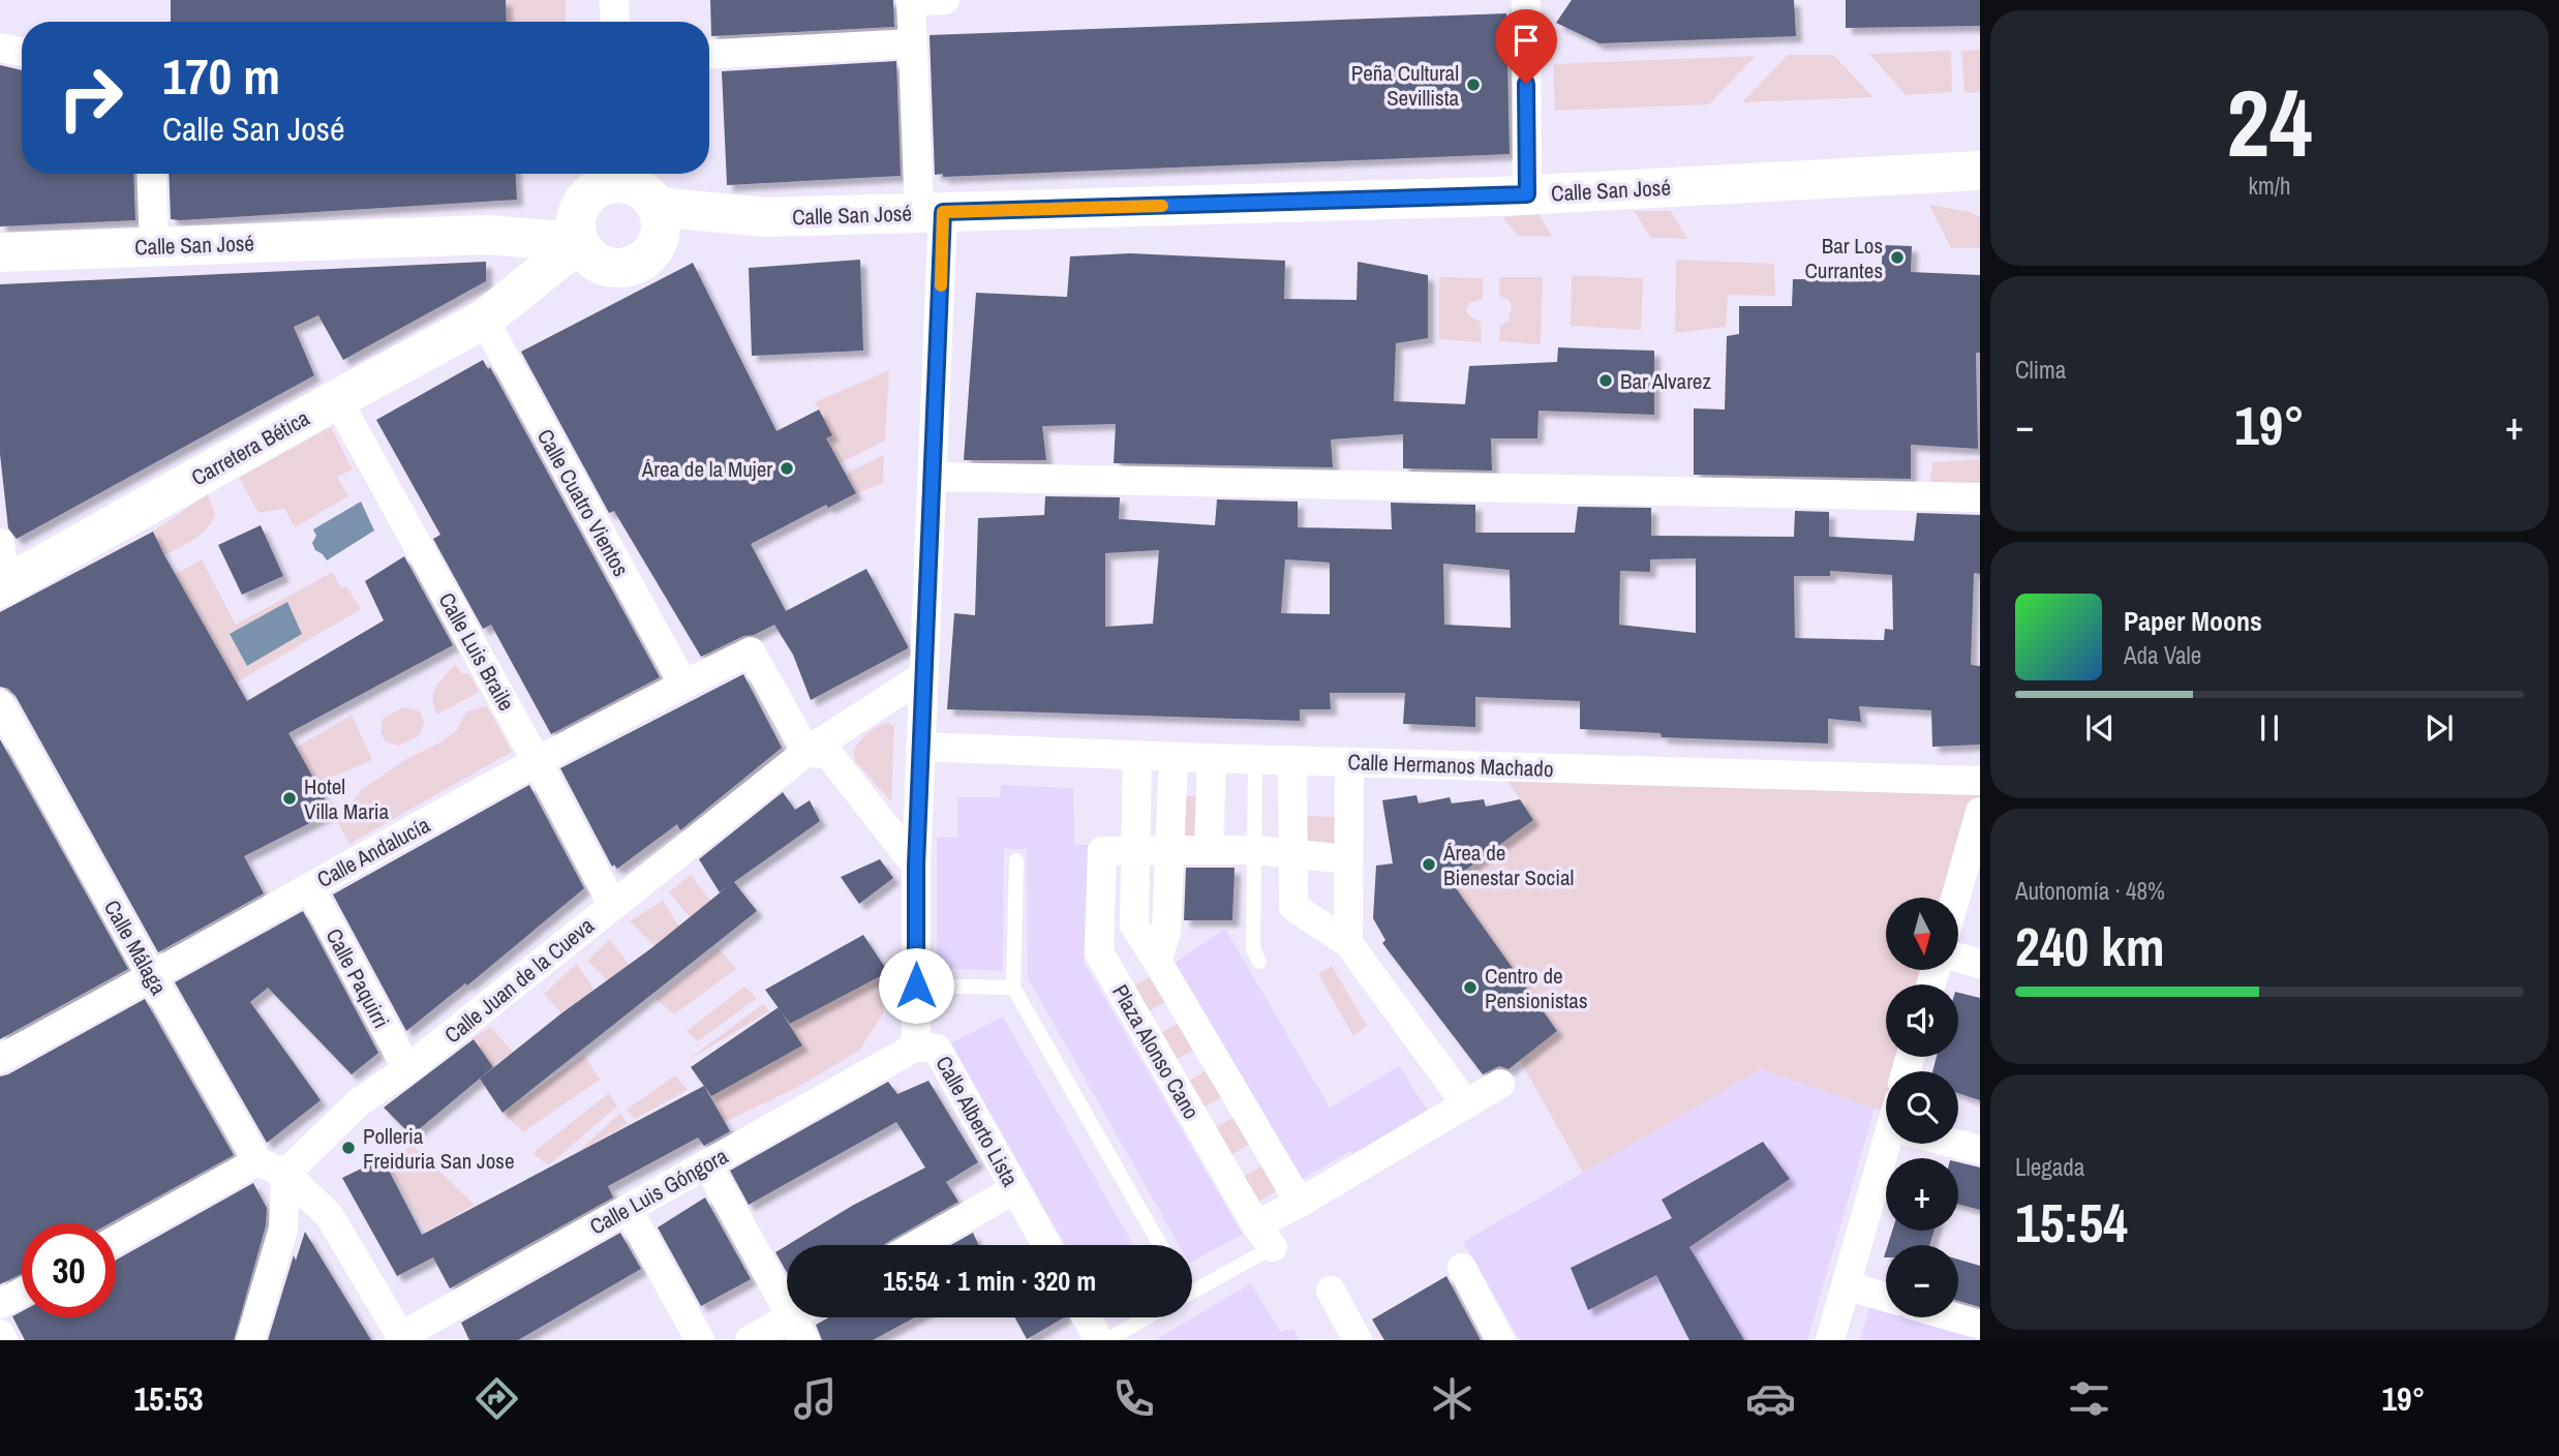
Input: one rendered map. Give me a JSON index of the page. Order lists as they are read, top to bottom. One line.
{"streets":{"main road":["Calle San José","Carretera Bética"],"street":["Calle Cuatro Vientos","Calle Luis Braile","Calle Hermanos Machado","Calle Andalucía","Calle Málaga","Calle Paquirri","Calle Juan de la Cueva","Plaza Alonso Cano","Calle Alberto Lista","Calle Luis Góngora"]},"crossings":[["Calle San José","Carretera Bética"],["Calle San José","Calle Alberto Lista"],["Carretera Bética","Calle Cuatro Vientos"],["Carretera Bética","Calle Luis Braile"],["Calle Cuatro Vientos","Calle Andalucía"],["Calle Luis Braile","Calle Andalucía"],["Calle Luis Braile","Calle Juan de la Cueva"],["Calle Hermanos Machado","Calle Alberto Lista"],["Calle Andalucía","Calle Málaga"],["Calle Andalucía","Calle Paquirri"],["Calle Andalucía","Calle Juan de la Cueva"],["Calle Paquirri","Calle Juan de la Cueva"],["Calle Juan de la Cueva","Calle Alberto Lista"],["Calle Alberto Lista","Calle Luis Góngora"]],"places":["Peña Cultural Sevillista","Bar Los Currantes","Bar Alvarez","Área de la Mujer","Hotel Villa Maria","Área de Bienestar Social","Centro de Pensionistas","Polleria Freiduria San Jose"],"north":"bottom","page":{"tile":[["24","km/h"],"Clima",["Autonomía · 48%","240 km"],["Llegada","15:54"]],"turn":["170 m","Calle San José"],"heat":["−","19°","+"],"song":["Paper Moons","Ada Vale"],"map_buttons":["+","−"],"limit":"30","trip":"15:54 · 1 min · 320 m","tabs":["15:53","19°"]}}
